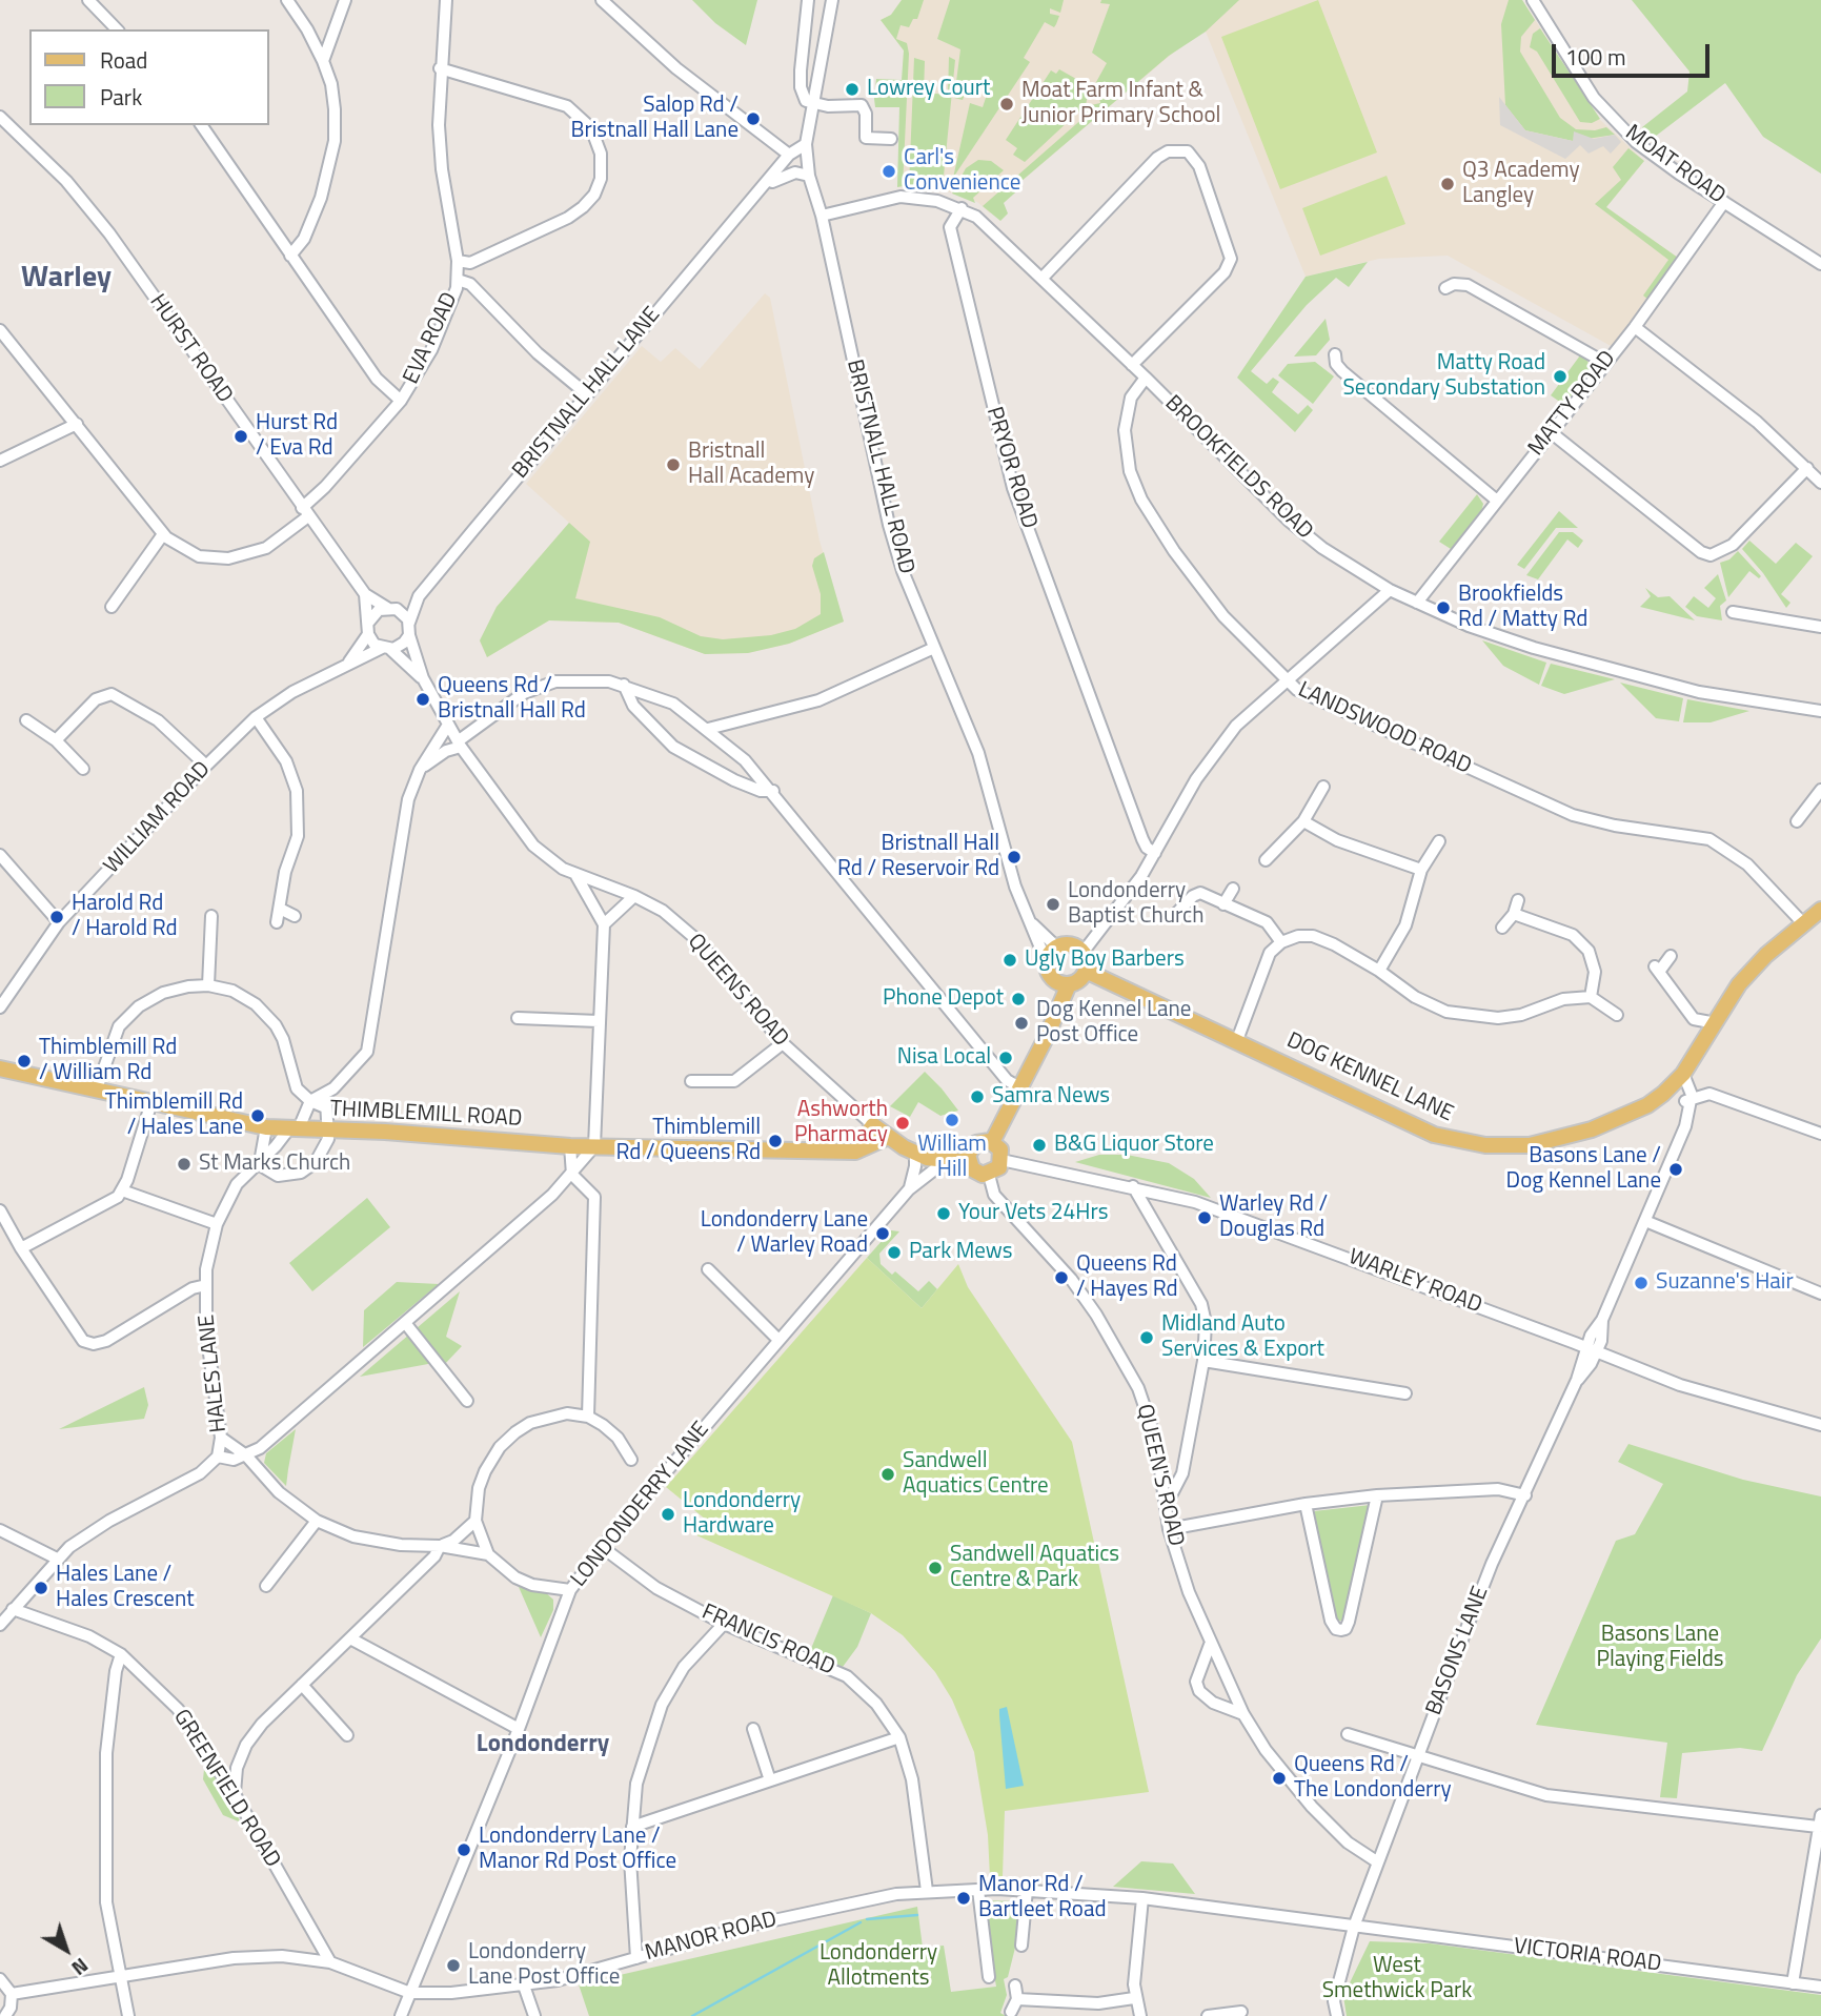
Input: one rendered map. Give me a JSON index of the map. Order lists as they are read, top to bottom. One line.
{"streets":{"main road":["DOG KENNEL LANE","THIMBLEMILL ROAD"],"street":["MOAT ROAD","EVA ROAD","HURST ROAD","BRISTNALL HALL LANE","MATTY ROAD","BRISTNALL HALL ROAD","PRYOR ROAD","BROOKFIELDS ROAD","LANDSWOOD ROAD","WILLIAM ROAD","QUEENS ROAD","WARLEY ROAD","HALES LANE","QUEEN'S ROAD","LONDONDERRY LANE","FRANCIS ROAD","BASONS LANE","GREENFIELD ROAD","MANOR ROAD","VICTORIA ROAD"]},"crossings":[["MOAT ROAD","MATTY ROAD"],["EVA ROAD","HURST ROAD"],["HURST ROAD","BRISTNALL HALL LANE"],["HURST ROAD","WILLIAM ROAD"],["HURST ROAD","QUEENS ROAD"],["BRISTNALL HALL LANE","BRISTNALL HALL ROAD"],["BRISTNALL HALL LANE","WILLIAM ROAD"],["BRISTNALL HALL LANE","QUEENS ROAD"],["MATTY ROAD","BROOKFIELDS ROAD"],["BRISTNALL HALL ROAD","DOG KENNEL LANE"],["PRYOR ROAD","BROOKFIELDS ROAD"],["BROOKFIELDS ROAD","LANDSWOOD ROAD"],["LANDSWOOD ROAD","DOG KENNEL LANE"],["WILLIAM ROAD","QUEENS ROAD"],["THIMBLEMILL ROAD","HALES LANE"],["WARLEY ROAD","QUEEN'S ROAD"],["WARLEY ROAD","BASONS LANE"],["HALES LANE","GREENFIELD ROAD"],["QUEEN'S ROAD","BASONS LANE"],["LONDONDERRY LANE","FRANCIS ROAD"],["LONDONDERRY LANE","MANOR ROAD"],["FRANCIS ROAD","MANOR ROAD"],["BASONS LANE","MANOR ROAD"],["BASONS LANE","VICTORIA ROAD"],["GREENFIELD ROAD","MANOR ROAD"],["MANOR ROAD","VICTORIA ROAD"]],"districts":["Warley","Londonderry"],"parks":["Basons Lane Playing Fields","Londonderry Allotments","West Smethwick Park"],"places":["Lowrey Court","Moat Farm Infant & Junior Primary School","Salop Rd / Bristnall Hall Lane","Carl's Convenience","Q3 Academy Langley","Matty Road Secondary Substation","Hurst Rd / Eva Rd","Bristnall Hall Academy","Brookfields Rd / Matty Rd","Queens Rd / Bristnall Hall Rd","Bristnall Hall Rd / Reservoir Rd","Londonderry Baptist Church","Harold Rd / Harold Rd","Ugly Boy Barbers","Phone Depot","Dog Kennel Lane Post Office","Nisa Local","Thimblemill Rd / William Rd","Samra News","Thimblemill Rd / Hales Lane","William Hill","Ashworth Pharmacy","Thimblemill Rd / Queens Rd","B&G Liquor Store","St Marks Church","Basons Lane / Dog Kennel Lane","Your Vets 24Hrs","Warley Rd / Douglas Rd","Londonderry Lane / Warley Road","Park Mews","Queens Rd / Hayes Rd","Suzanne's Hair","Midland Auto Services & Export","Sandwell Aquatics Centre","Londonderry Hardware","Sandwell Aquatics Centre & Park","Hales Lane / Hales Crescent","Queens Rd / The Londonderry","Londonderry Lane / Manor Rd Post Office","Manor Rd / Bartleet Road","Londonderry Lane Post Office"],"legend":["Road","Park"],"scale_bar":"100 m","north":"bottom right"}
